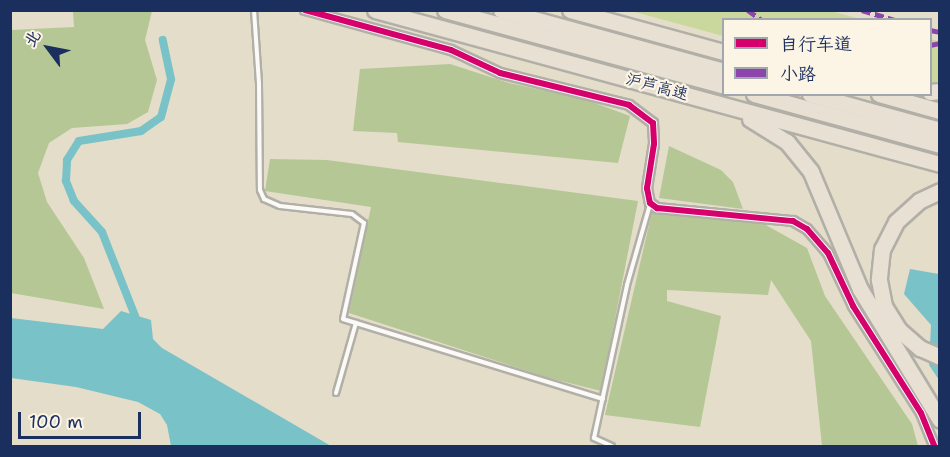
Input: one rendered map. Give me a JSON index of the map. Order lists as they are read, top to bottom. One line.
{"streets":{"highway":["沪芦高速"]},"legend":["自行车道","小路"],"scale_bar":"100 m","north":"top left"}
